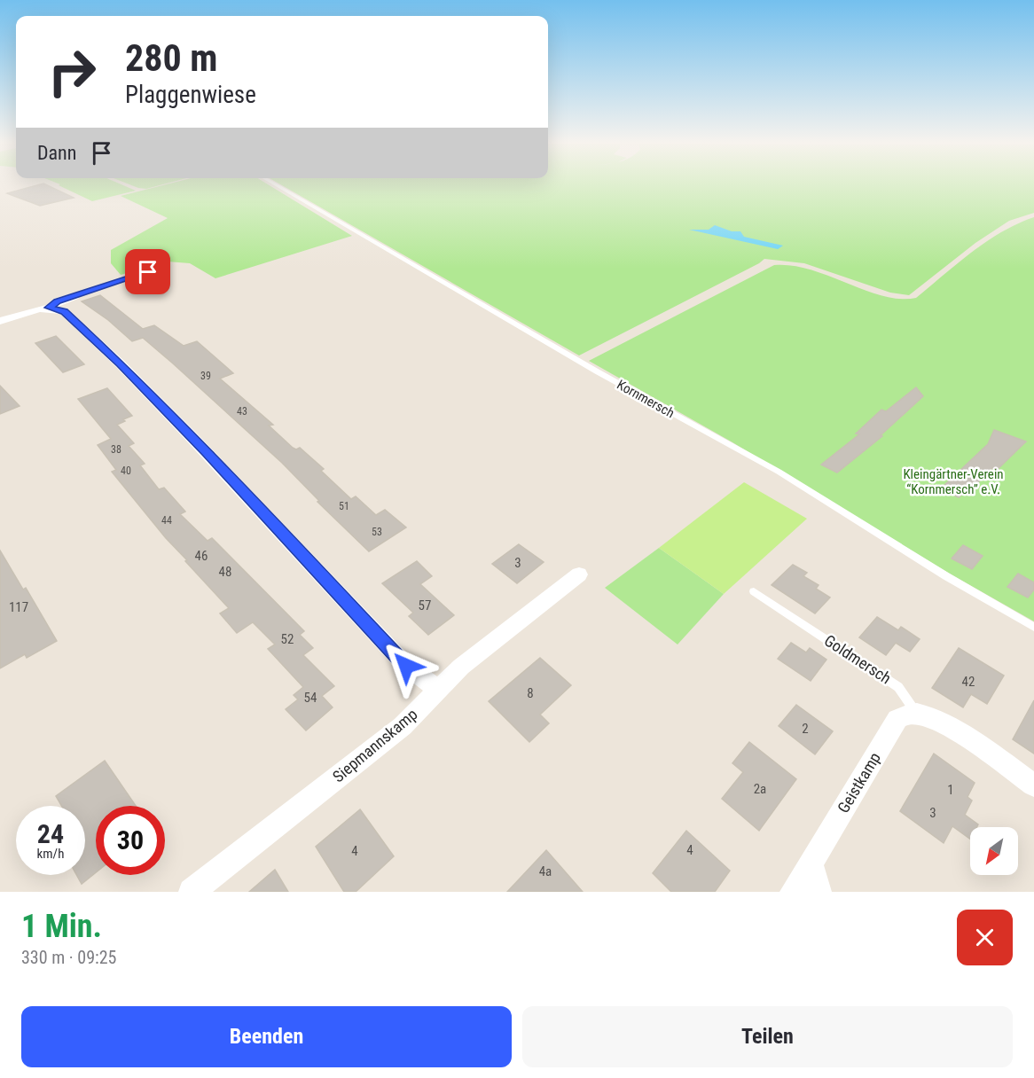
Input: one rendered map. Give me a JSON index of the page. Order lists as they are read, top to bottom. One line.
{"streets":{"street":["Siepmannskamp","Geistkamp"],"lane":["Kornmersch","Goldmersch"]},"crossings":[["Goldmersch","Geistkamp"]],"parks":["Kleingärtner-Verein “Kornmersch” e.V."],"house_numbers":["39","43","38","40","51","44","53","46","3","48","57","117","52","42","8","54","2","2a","1","3","4","4","4a"],"north":"bottom left","page":{"turn":["280 m","Plaggenwiese"],"then":"Dann","speed":"24 km/h","limit":"30","heading":["1 Min.","330 m · 09:25"],"buttons":["Beenden","Teilen"]}}
